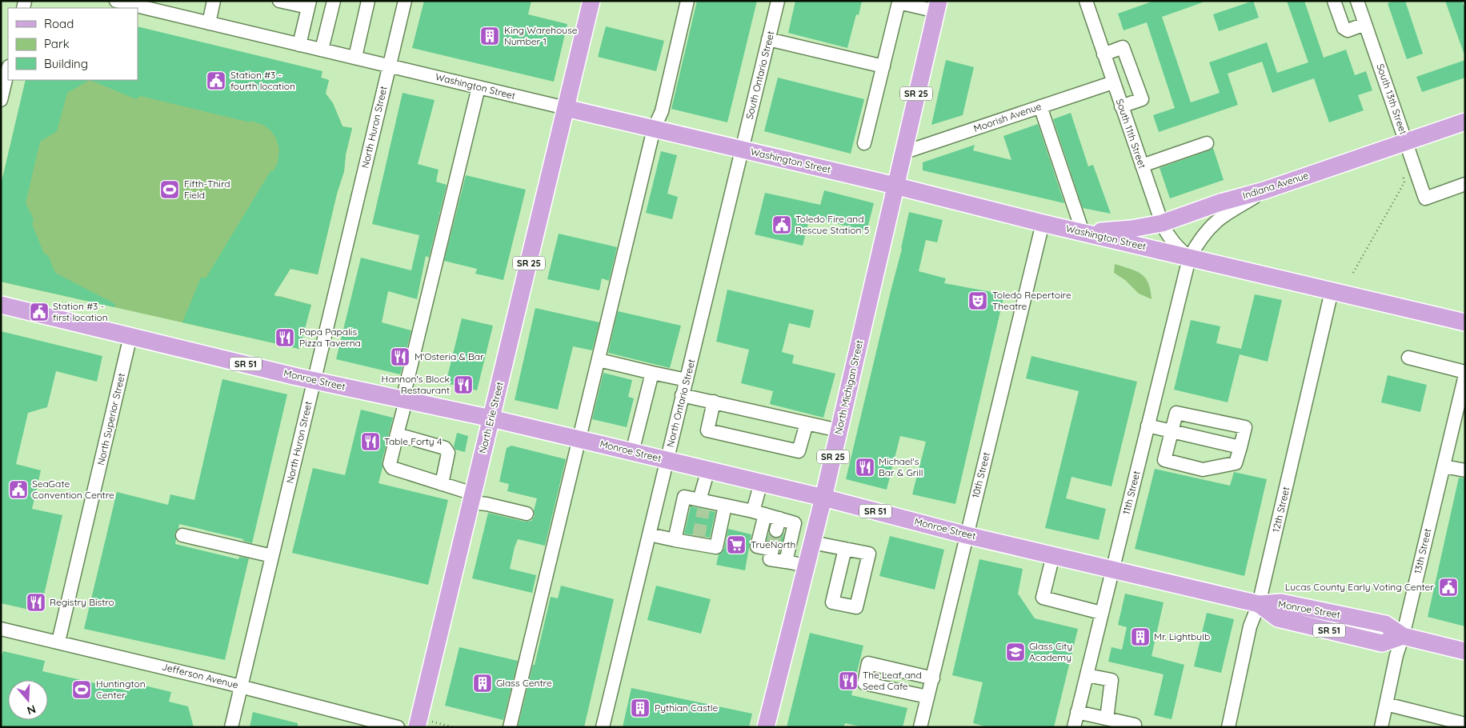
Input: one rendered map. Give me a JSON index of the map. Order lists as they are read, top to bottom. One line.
{"streets":{"main road":["Washington Street","SR 25","Indiana Avenue","SR 51","Monroe Street","North Michigan Street","North Erie Street"],"street":["South Ontario Street","South 13th Street","Moorish Avenue","North Huron Street","South 11th Street","North Ontario Street","North Superior Street","10th Street","11th Street","12th Street","13th Street","Jefferson Avenue"]},"crossings":[["South Ontario Street","Washington Street"],["South Ontario Street","North Ontario Street"],["Washington Street","SR 25"],["Washington Street","North Huron Street"],["Washington Street","South 11th Street"],["Washington Street","Indiana Avenue"],["Washington Street","North Michigan Street"],["Washington Street","North Ontario Street"],["Washington Street","North Erie Street"],["Washington Street","10th Street"],["Washington Street","11th Street"],["Washington Street","12th Street"],["SR 25","Moorish Avenue"],["SR 25","North Michigan Street"],["SR 25","North Erie Street"],["South 13th Street","Indiana Avenue"],["Moorish Avenue","South 11th Street"],["North Huron Street","Monroe Street"],["North Huron Street","Jefferson Avenue"],["South 11th Street","Indiana Avenue"],["South 11th Street","11th Street"],["Indiana Avenue","11th Street"],["Monroe Street","North Michigan Street"],["Monroe Street","North Ontario Street"],["Monroe Street","North Erie Street"],["Monroe Street","North Superior Street"],["Monroe Street","10th Street"],["Monroe Street","11th Street"],["Monroe Street","12th Street"],["Monroe Street","13th Street"],["North Superior Street","Jefferson Avenue"]],"places":{"building":["King Warehouse Number 1","Mr. Lightbulb","Glass Centre","Pythian Castle"],"public building":["Station #3 - fourth location","Toledo Fire and Rescue Station 5","Station #3 - first location","SeaGate Convention Centre","Lucas County Early Voting Center"],"sports":["Fifth-Third Field","Huntington Center"],"theatre":["Toledo Repertoire Theatre"],"restaurant":["Papa Papalis Pizza Taverna","M'Osteria & Bar","Hannon's Block Restaurant","Table Forty 4","Michael's Bar & Grill","Registry Bistro","The Leaf and Seed Cafe"],"supermarket":["TrueNorth"],"school or university":["Glass City Academy"]},"legend":["Road","Park","Building"],"north":"bottom"}
